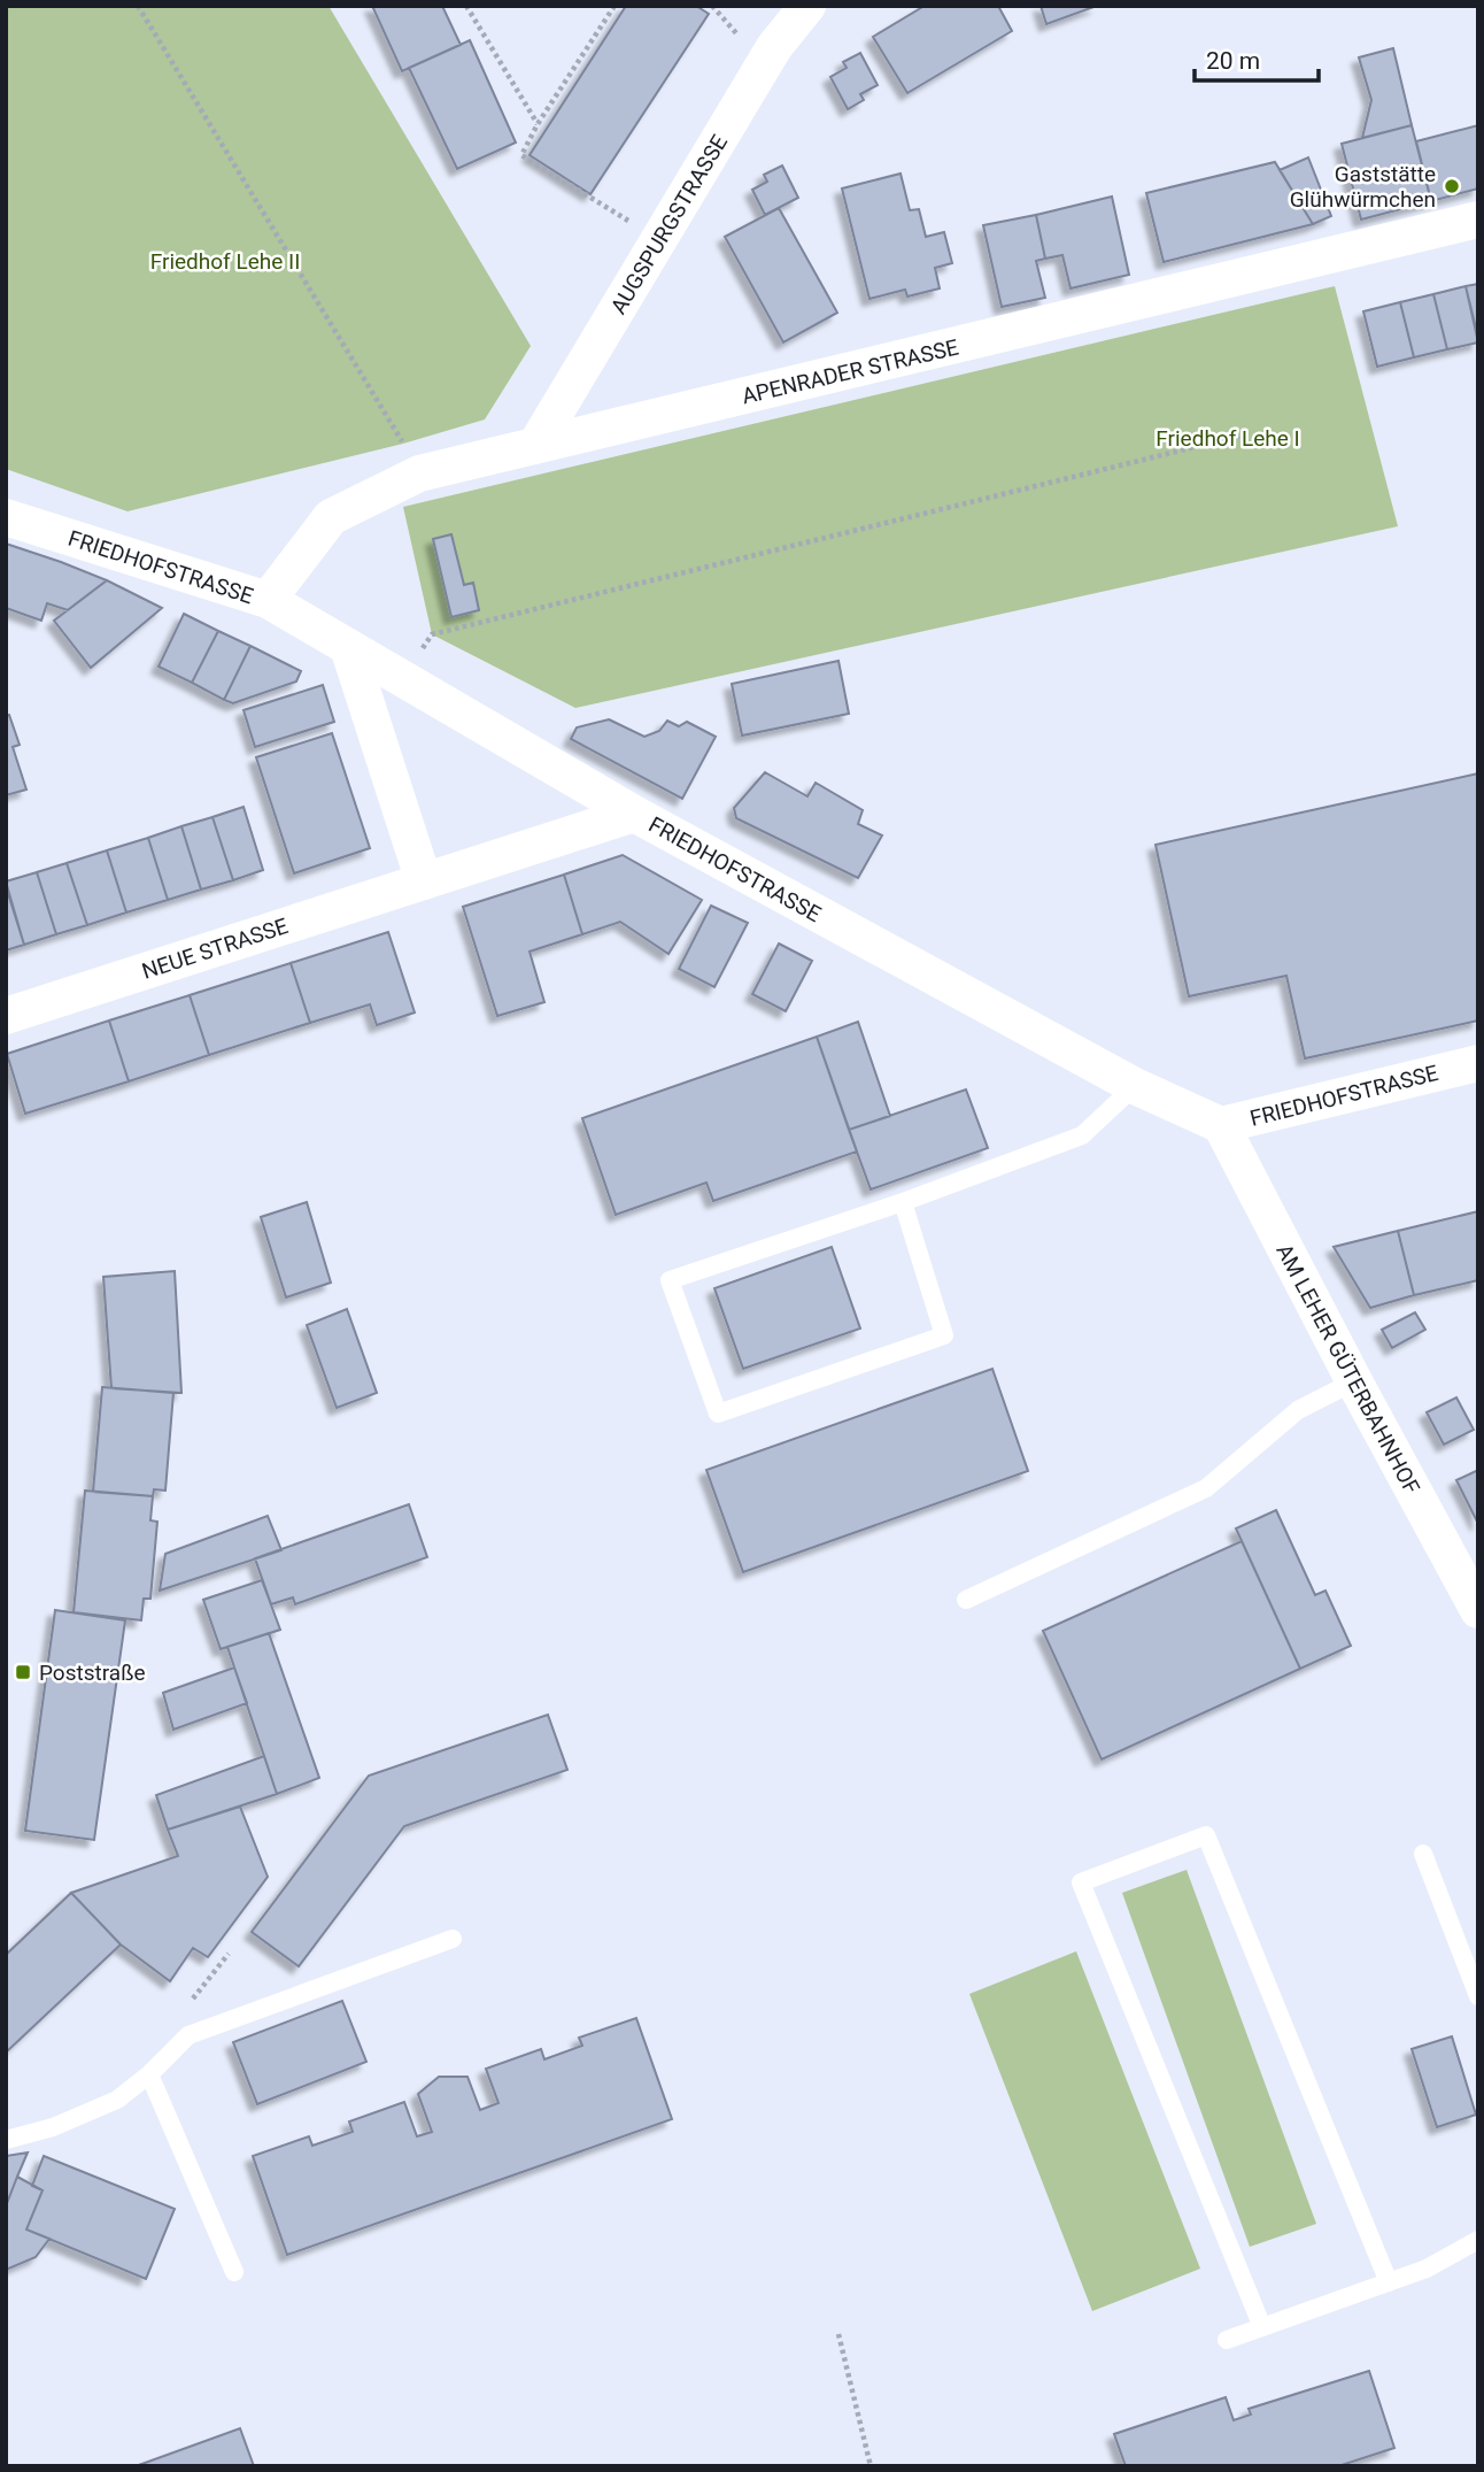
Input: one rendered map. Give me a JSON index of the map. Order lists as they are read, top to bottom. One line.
{"streets":{"street":["AUGSPURGSTRASSE","APENRADER STRASSE","FRIEDHOFSTRASSE","NEUE STRASSE","AM LEHER GÜTERBAHNHOF"]},"crossings":[["AUGSPURGSTRASSE","APENRADER STRASSE"],["APENRADER STRASSE","FRIEDHOFSTRASSE"],["FRIEDHOFSTRASSE","NEUE STRASSE"],["FRIEDHOFSTRASSE","AM LEHER GÜTERBAHNHOF"]],"parks":["Friedhof Lehe II","Friedhof Lehe I"],"places":{"other":["Gaststätte Glühwürmchen"],"transit":["Poststraße"]},"scale_bar":"20 m"}
